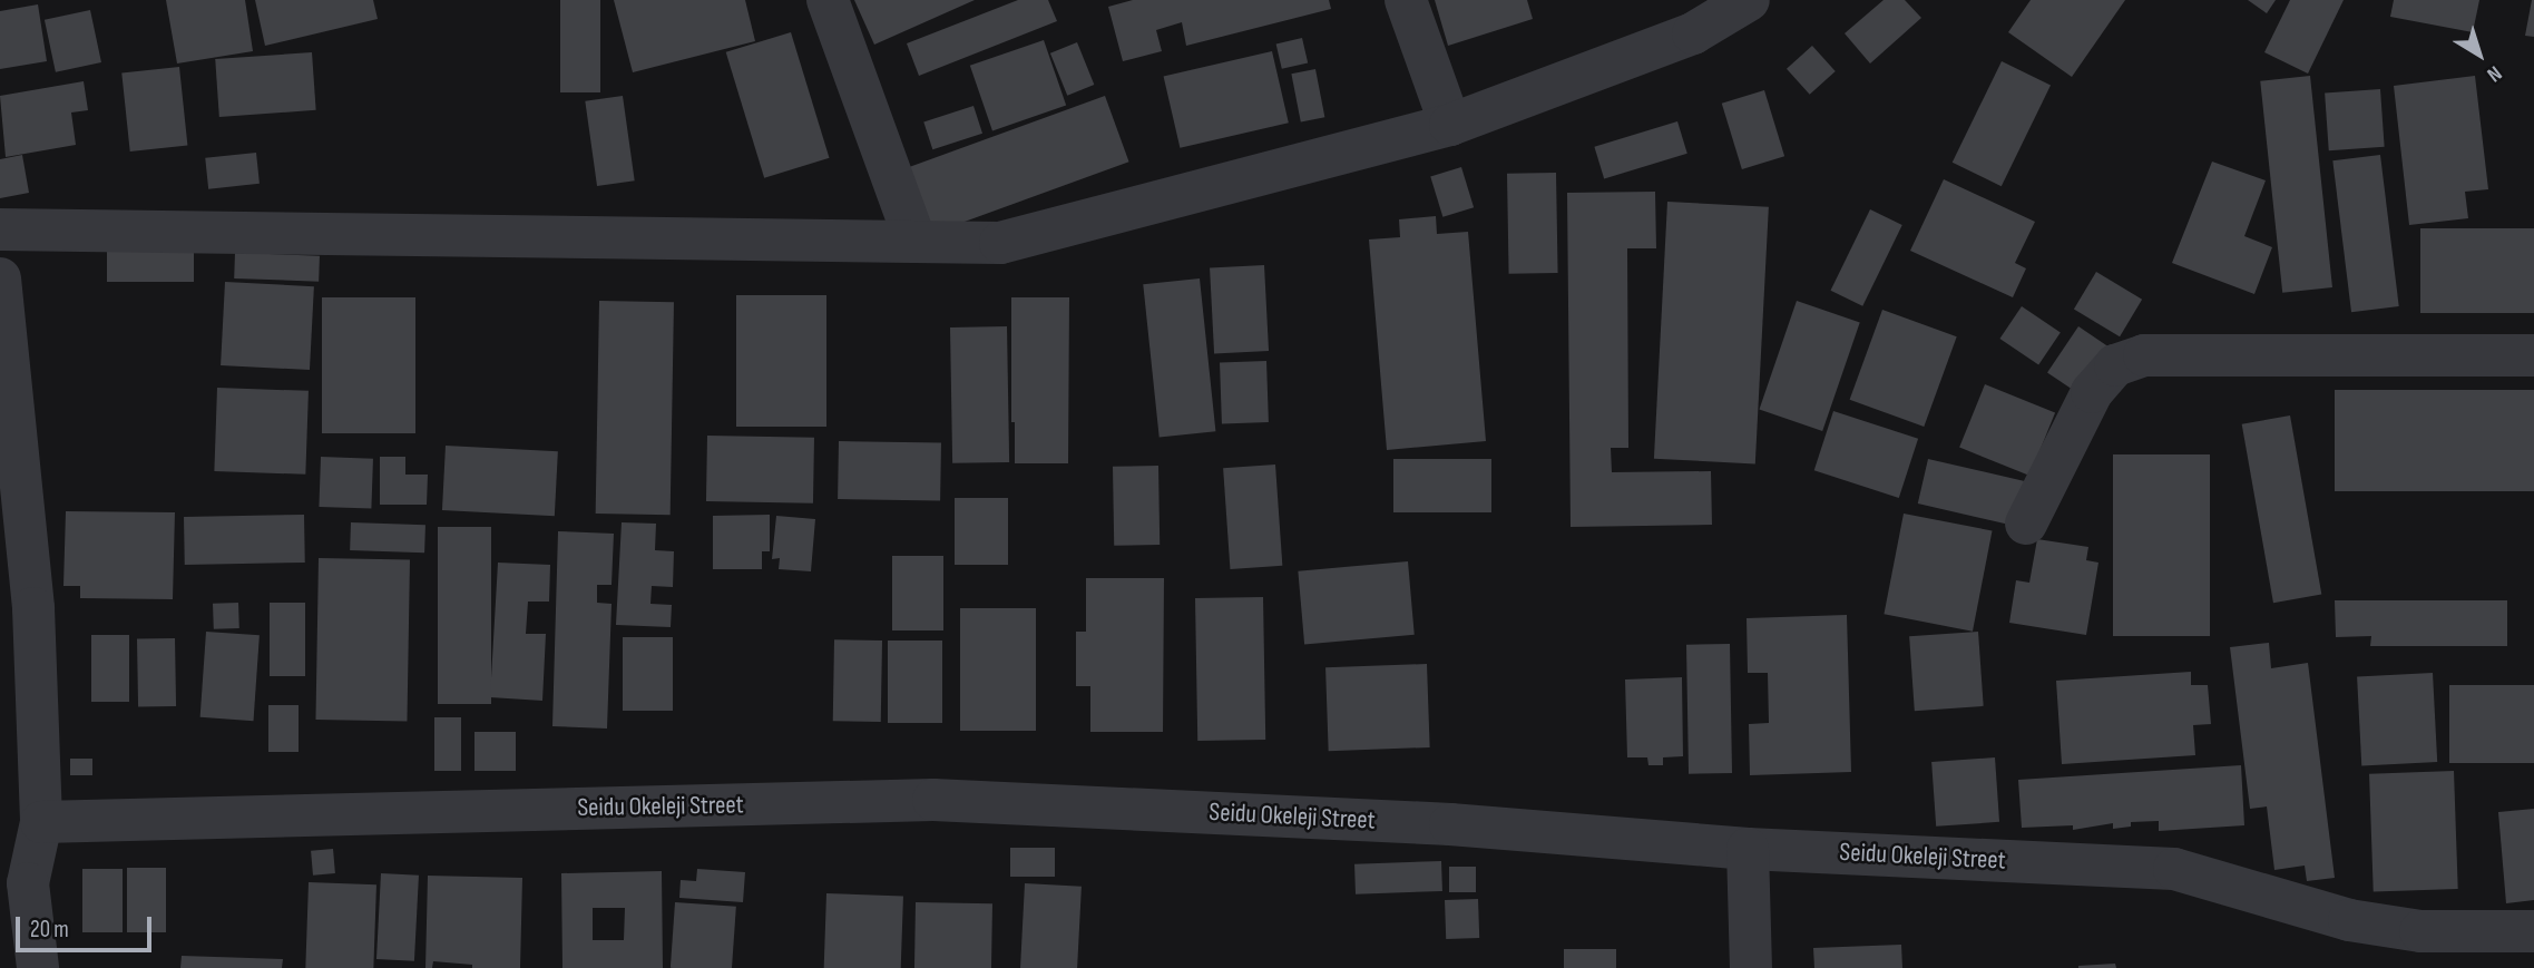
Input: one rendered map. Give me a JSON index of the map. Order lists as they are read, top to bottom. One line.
{"streets":{"street":["Seidu Okeleji Street"]},"scale_bar":"20 m","north":"bottom right"}
